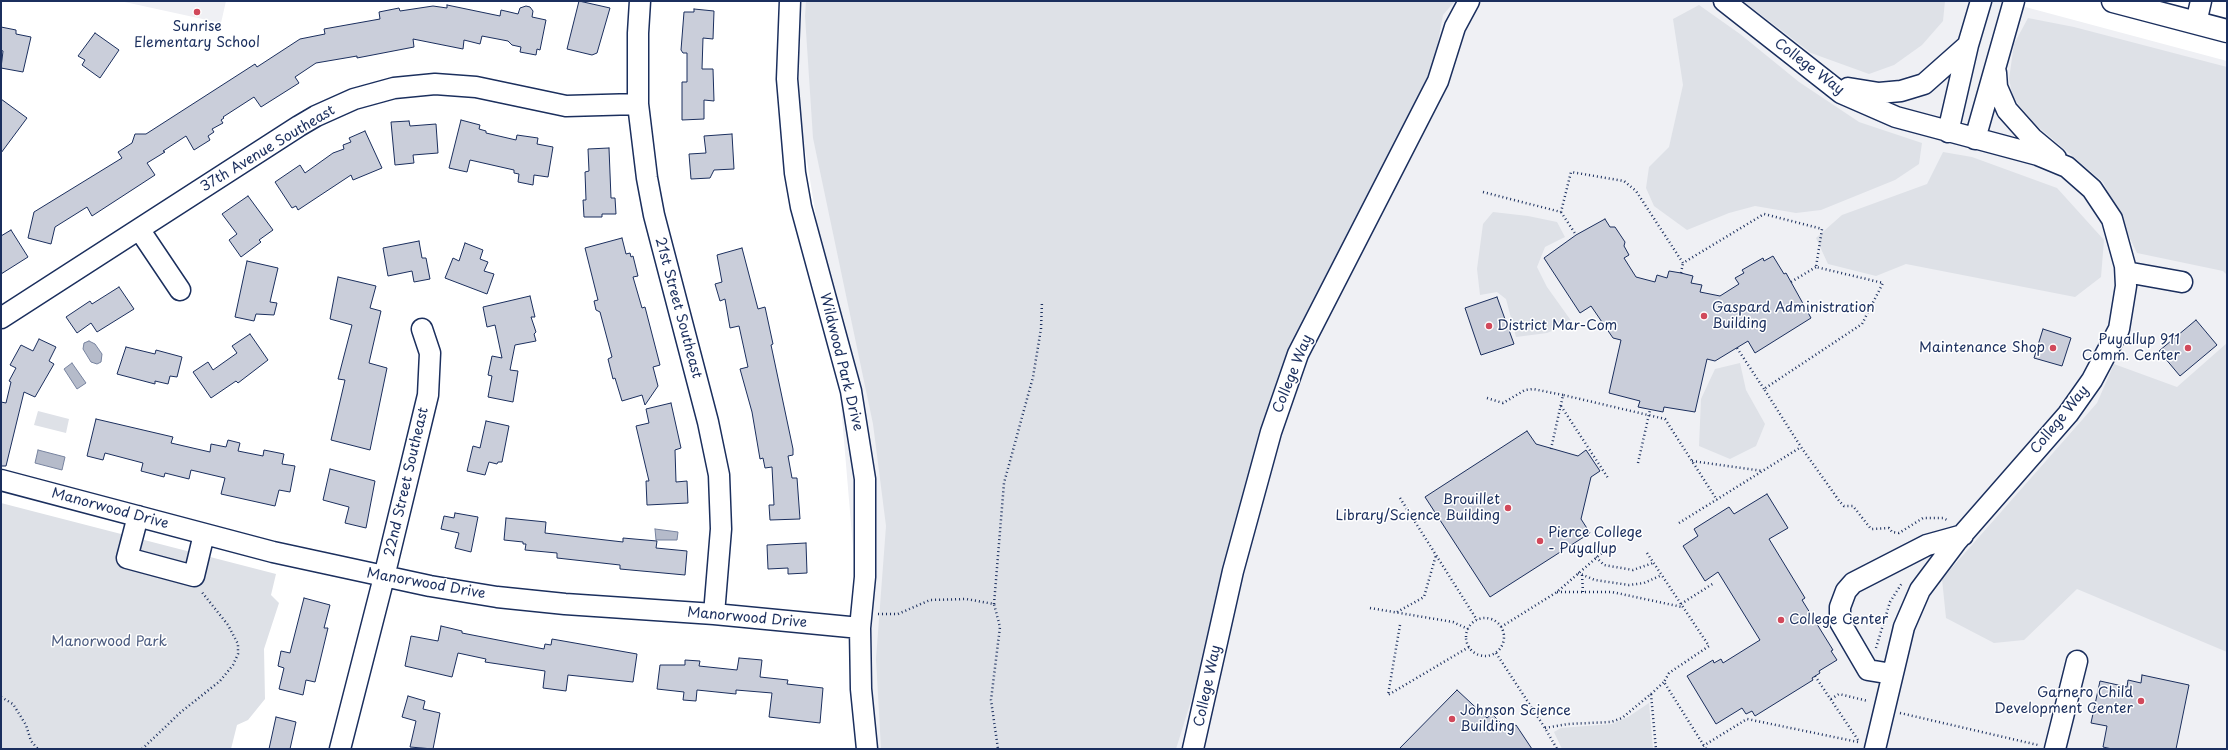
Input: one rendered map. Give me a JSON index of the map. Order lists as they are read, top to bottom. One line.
{"streets":{"street":["College Way","37th Avenue Southeast","21st Street Southeast","Wildwood Park Drive","22nd Street Southeast","Manorwood Drive"]},"crossings":[["37th Avenue Southeast","21st Street Southeast"],["21st Street Southeast","Manorwood Drive"],["Wildwood Park Drive","Manorwood Drive"],["22nd Street Southeast","Manorwood Drive"]],"parks":["Manorwood Park"],"places":["Sunrise Elementary School","Gaspard Administration Building","District Mar-Com","Maintenance Shop","Puyallup 911 Comm. Center","Brouillet Library/Science Building","Pierce College - Puyallup","College Center","Garnero Child Development Center","Johnson Science Building"]}
